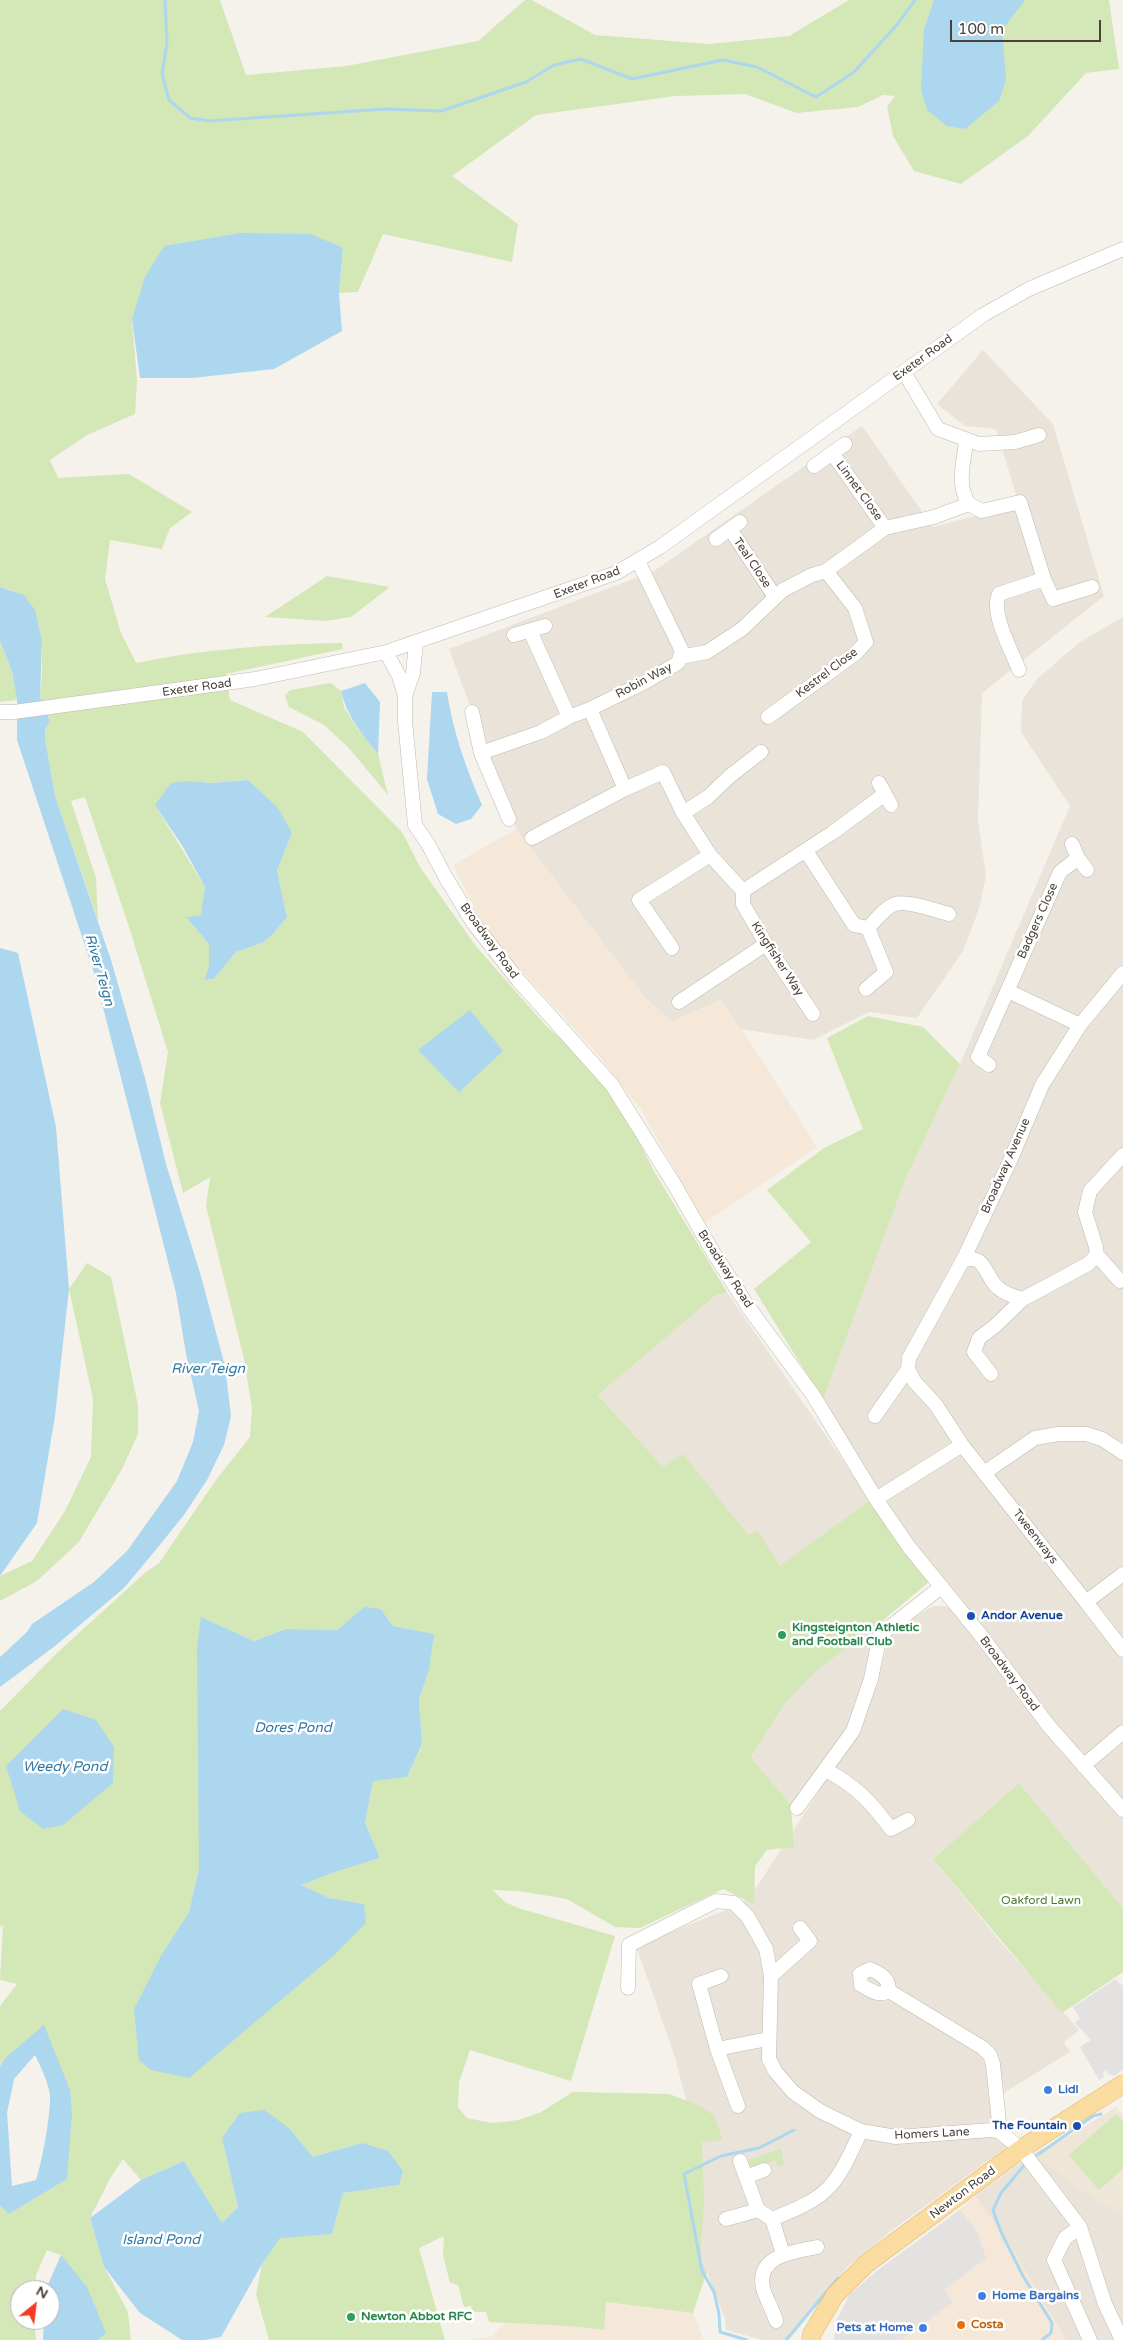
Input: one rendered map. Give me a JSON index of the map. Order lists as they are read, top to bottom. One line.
{"streets":{"main road":["Newton Road"],"street":["Exeter Road","Linnet Close","Teal Close","Kestrel Close","Robin Way","Badgers Close","Broadway Road","Kingfisher Way","Broadway Avenue","Tweenways","Homers Lane"]},"crossings":[["Exeter Road","Robin Way"],["Exeter Road","Broadway Road"]],"water":["River Teign","Dores Pond","Weedy Pond","Island Pond"],"parks":["Oakford Lawn"],"places":["Andor Avenue","Kingsteignton Athletic and Football Club","Lidl","The Fountain","Home Bargains","Newton Abbot RFC","Costa","Pets at Home"],"scale_bar":"100 m","north":"top right"}
